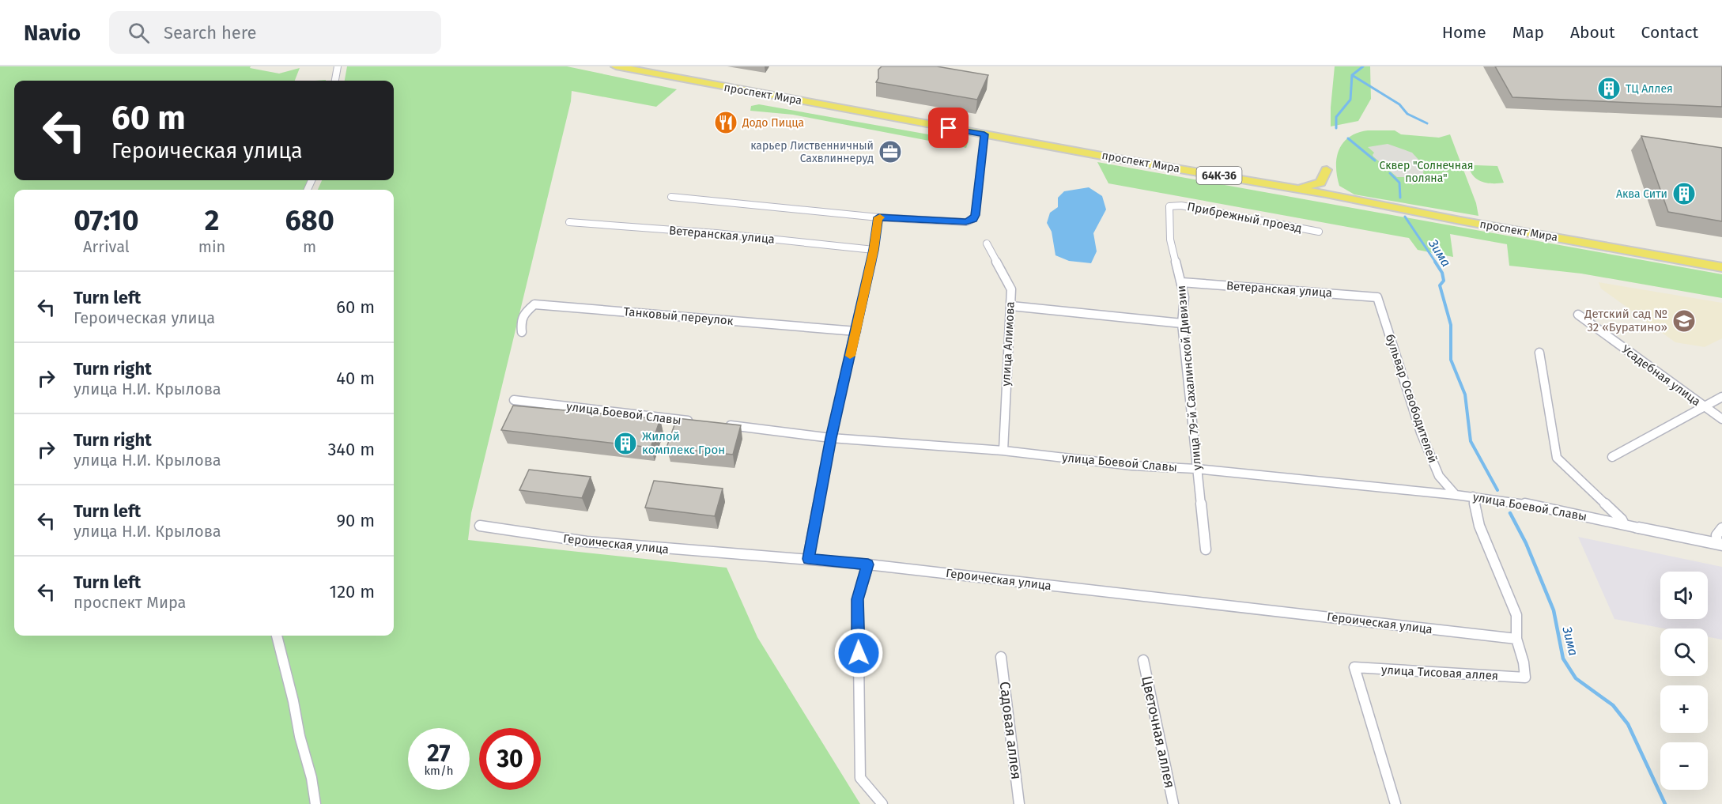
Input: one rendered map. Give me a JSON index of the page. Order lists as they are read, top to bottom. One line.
{"streets":{"main road":["проспект Мира","64К-36"],"street":["Прибрежный проезд","Ветеранская улица","Танковый переулок","улица Алимова","Усадебная улица","улица 79-й Сахалинской Дивизии","бульвар Освободителей","улица Боевой Славы","Героическая улица","улица Тисовая аллея","Садовая аллея","Цветочная аллея"]},"crossings":[["Прибрежный проезд","улица 79-й Сахалинской Дивизии"],["Ветеранская улица","улица 79-й Сахалинской Дивизии"],["Ветеранская улица","бульвар Освободителей"],["улица Алимова","улица Боевой Славы"],["улица 79-й Сахалинской Дивизии","улица Боевой Славы"],["бульвар Освободителей","улица Боевой Славы"],["Героическая улица","улица Тисовая аллея"]],"water":["Зима"],"parks":["Сквер \"Солнечная поляна\""],"places":{"building":["ТЦ Аллея","Аква Сити","Жилой комплекс Грон"],"restaurant":["Додо Пицца"],"office":["карьер Лиственничный Сахвлиннеруд"],"school or university":["Детский сад № 32 «Буратино»"]},"page":{"header":"Navio","search":"Search here","nav":["Home","Map","About","Contact"],"turn":["60 m","Героическая улица"],"eta":["07:10","Arrival","2","min","680","m"],"list":[{"name":"Turn left","note":"Героическая улица","value":"60 m"},{"name":"Turn right","note":"улица Н.И. Крылова","value":"40 m"},{"name":"Turn right","note":"улица Н.И. Крылова","value":"340 m"},{"name":"Turn left","note":"улица Н.И. Крылова","value":"90 m"},{"name":"Turn left","note":"проспект Мира","value":"120 m"}],"map_buttons":["+","−"],"speed":"27 km/h","limit":"30"}}
